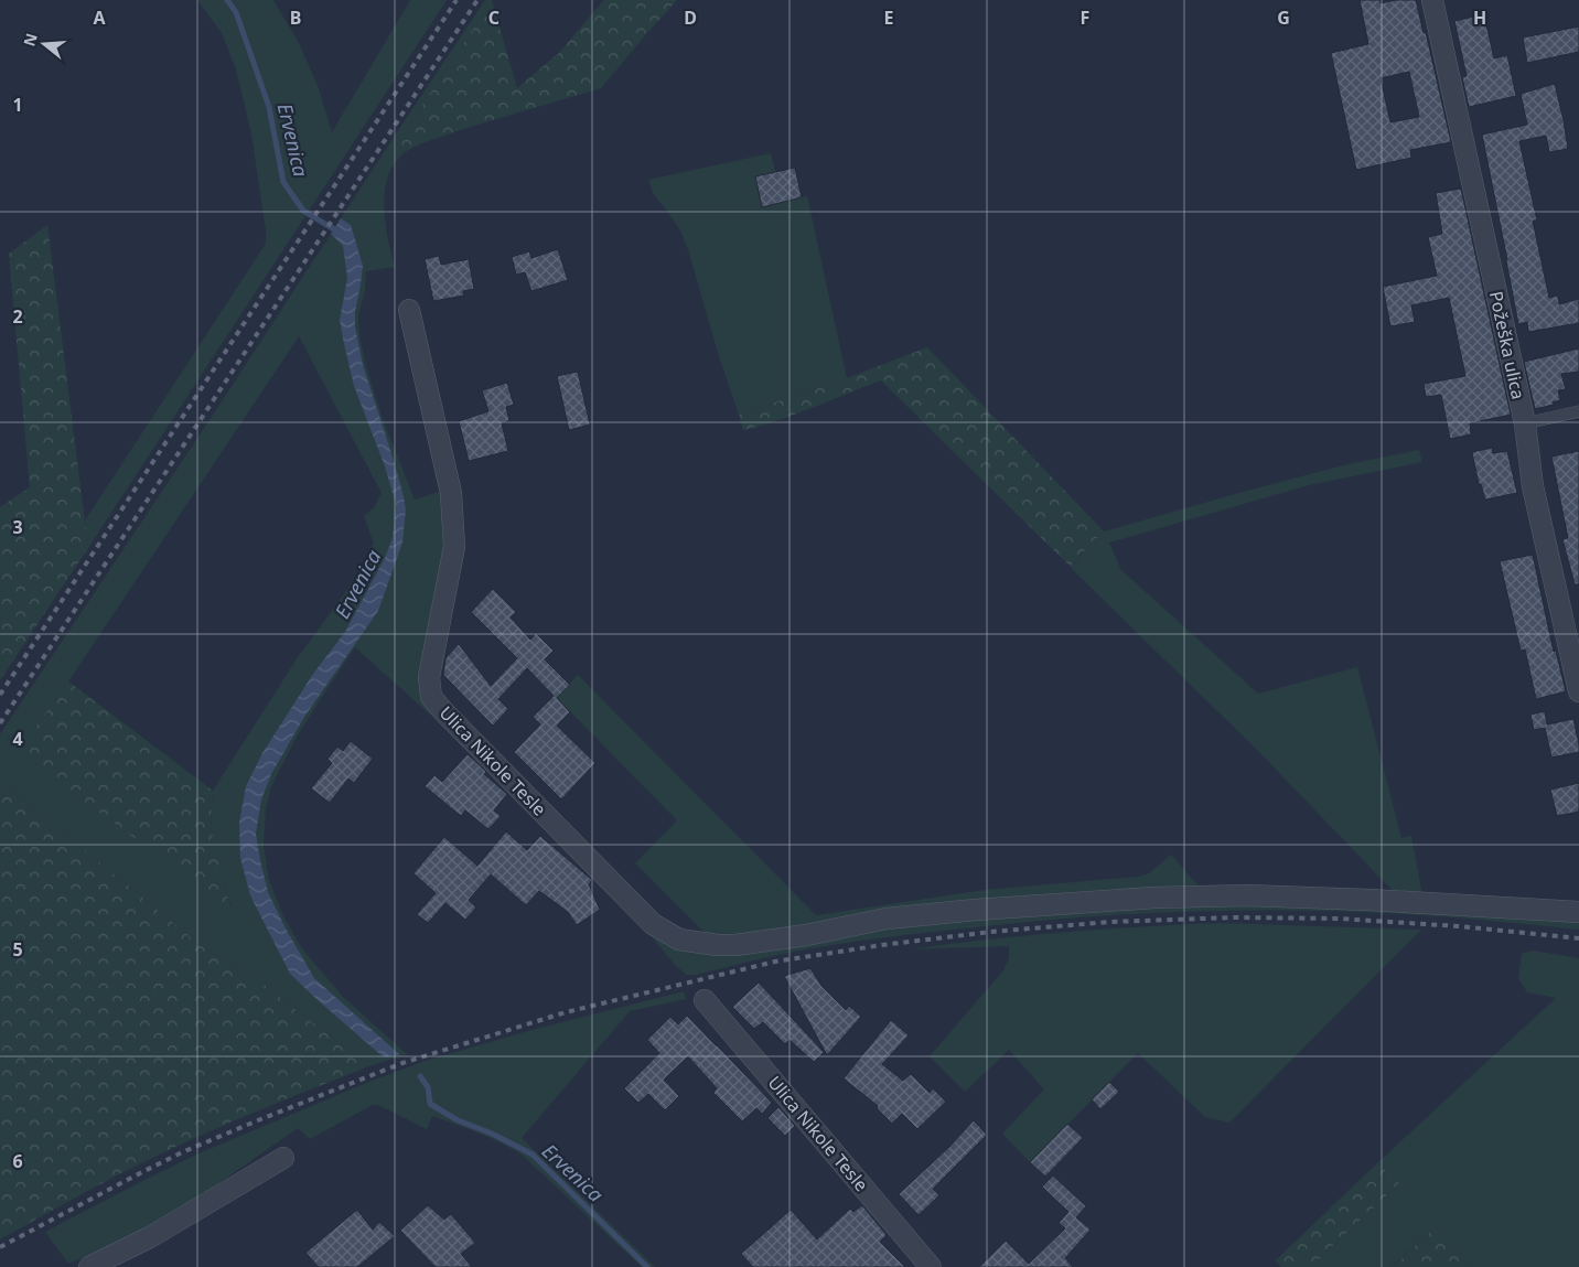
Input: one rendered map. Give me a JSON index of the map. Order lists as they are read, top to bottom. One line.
{"streets":{"street":["Požeška ulica","Ulica Nikole Tesle"]},"water":["Ervenica"],"north":"left","grid":{"columns":["A","B","C","D","E","F","G","H"],"rows":["1","2","3","4","5","6"]}}
